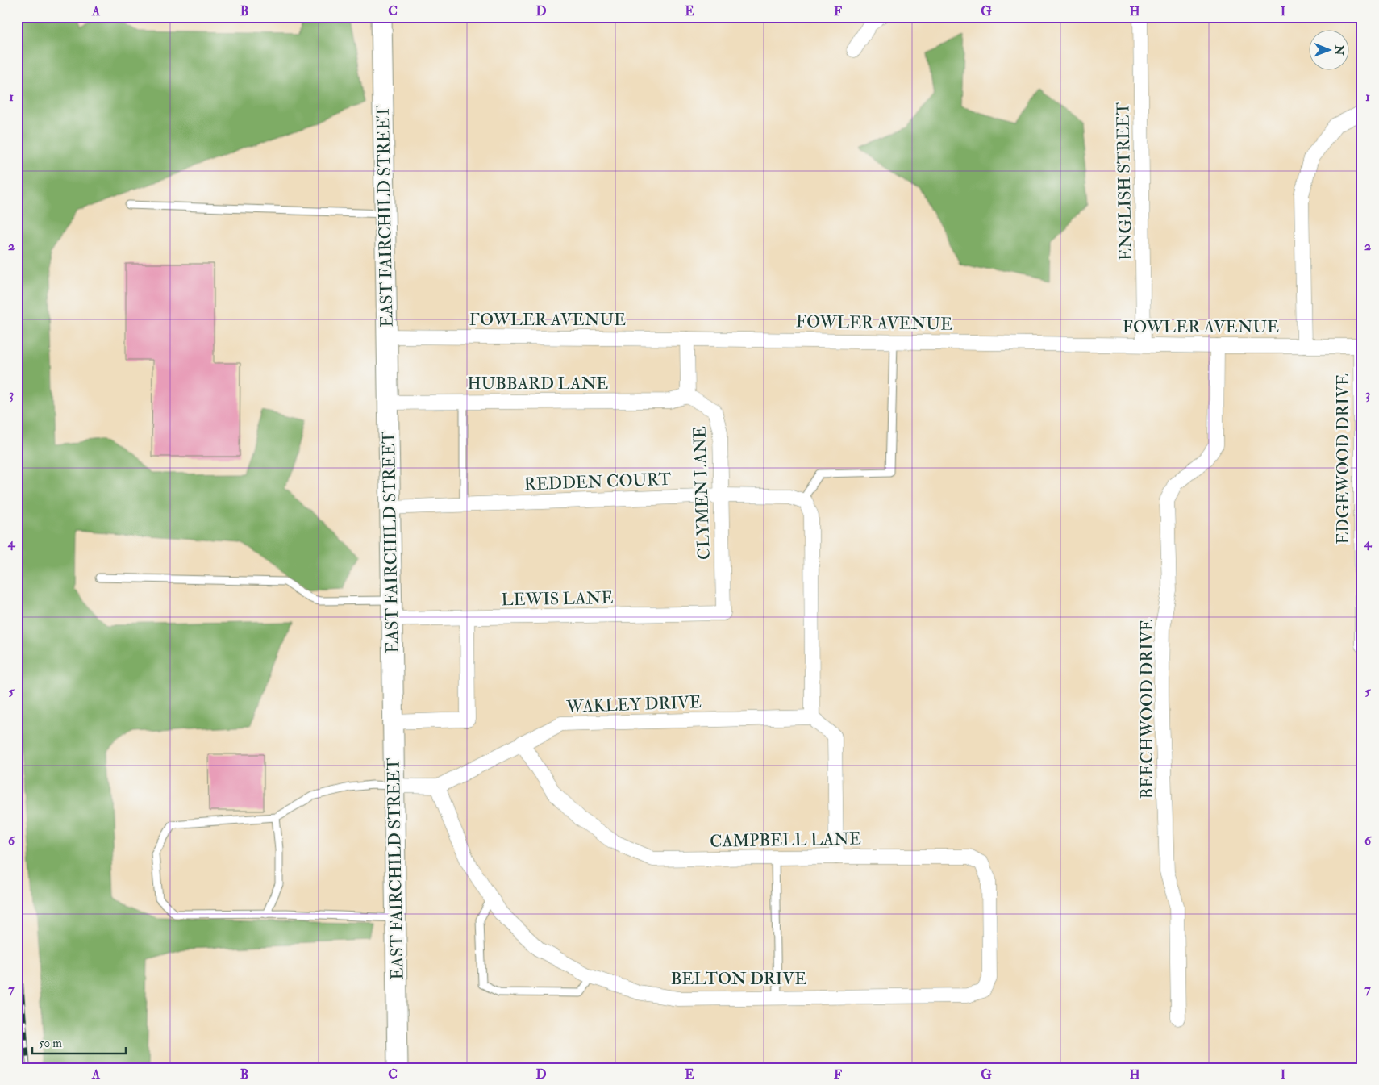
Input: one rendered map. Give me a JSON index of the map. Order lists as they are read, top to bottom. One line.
{"streets":{"street":["ENGLISH STREET","EAST FAIRCHILD STREET","FOWLER AVENUE","HUBBARD LANE","EDGEWOOD DRIVE","REDDEN COURT","CLYMEN LANE","LEWIS LANE","WAKLEY DRIVE","BEECHWOOD DRIVE","CAMPBELL LANE","BELTON DRIVE"]},"crossings":[["ENGLISH STREET","FOWLER AVENUE"],["EAST FAIRCHILD STREET","FOWLER AVENUE"],["EAST FAIRCHILD STREET","HUBBARD LANE"],["EAST FAIRCHILD STREET","REDDEN COURT"],["EAST FAIRCHILD STREET","LEWIS LANE"],["EAST FAIRCHILD STREET","WAKLEY DRIVE"],["FOWLER AVENUE","EDGEWOOD DRIVE"],["FOWLER AVENUE","BEECHWOOD DRIVE"],["HUBBARD LANE","CLYMEN LANE"],["REDDEN COURT","CLYMEN LANE"],["CLYMEN LANE","LEWIS LANE"],["WAKLEY DRIVE","CAMPBELL LANE"],["WAKLEY DRIVE","BELTON DRIVE"],["CAMPBELL LANE","BELTON DRIVE"]],"scale_bar":"50 m","north":"right","grid":{"columns":["A","B","C","D","E","F","G","H","I"],"rows":["1","2","3","4","5","6","7"]}}
